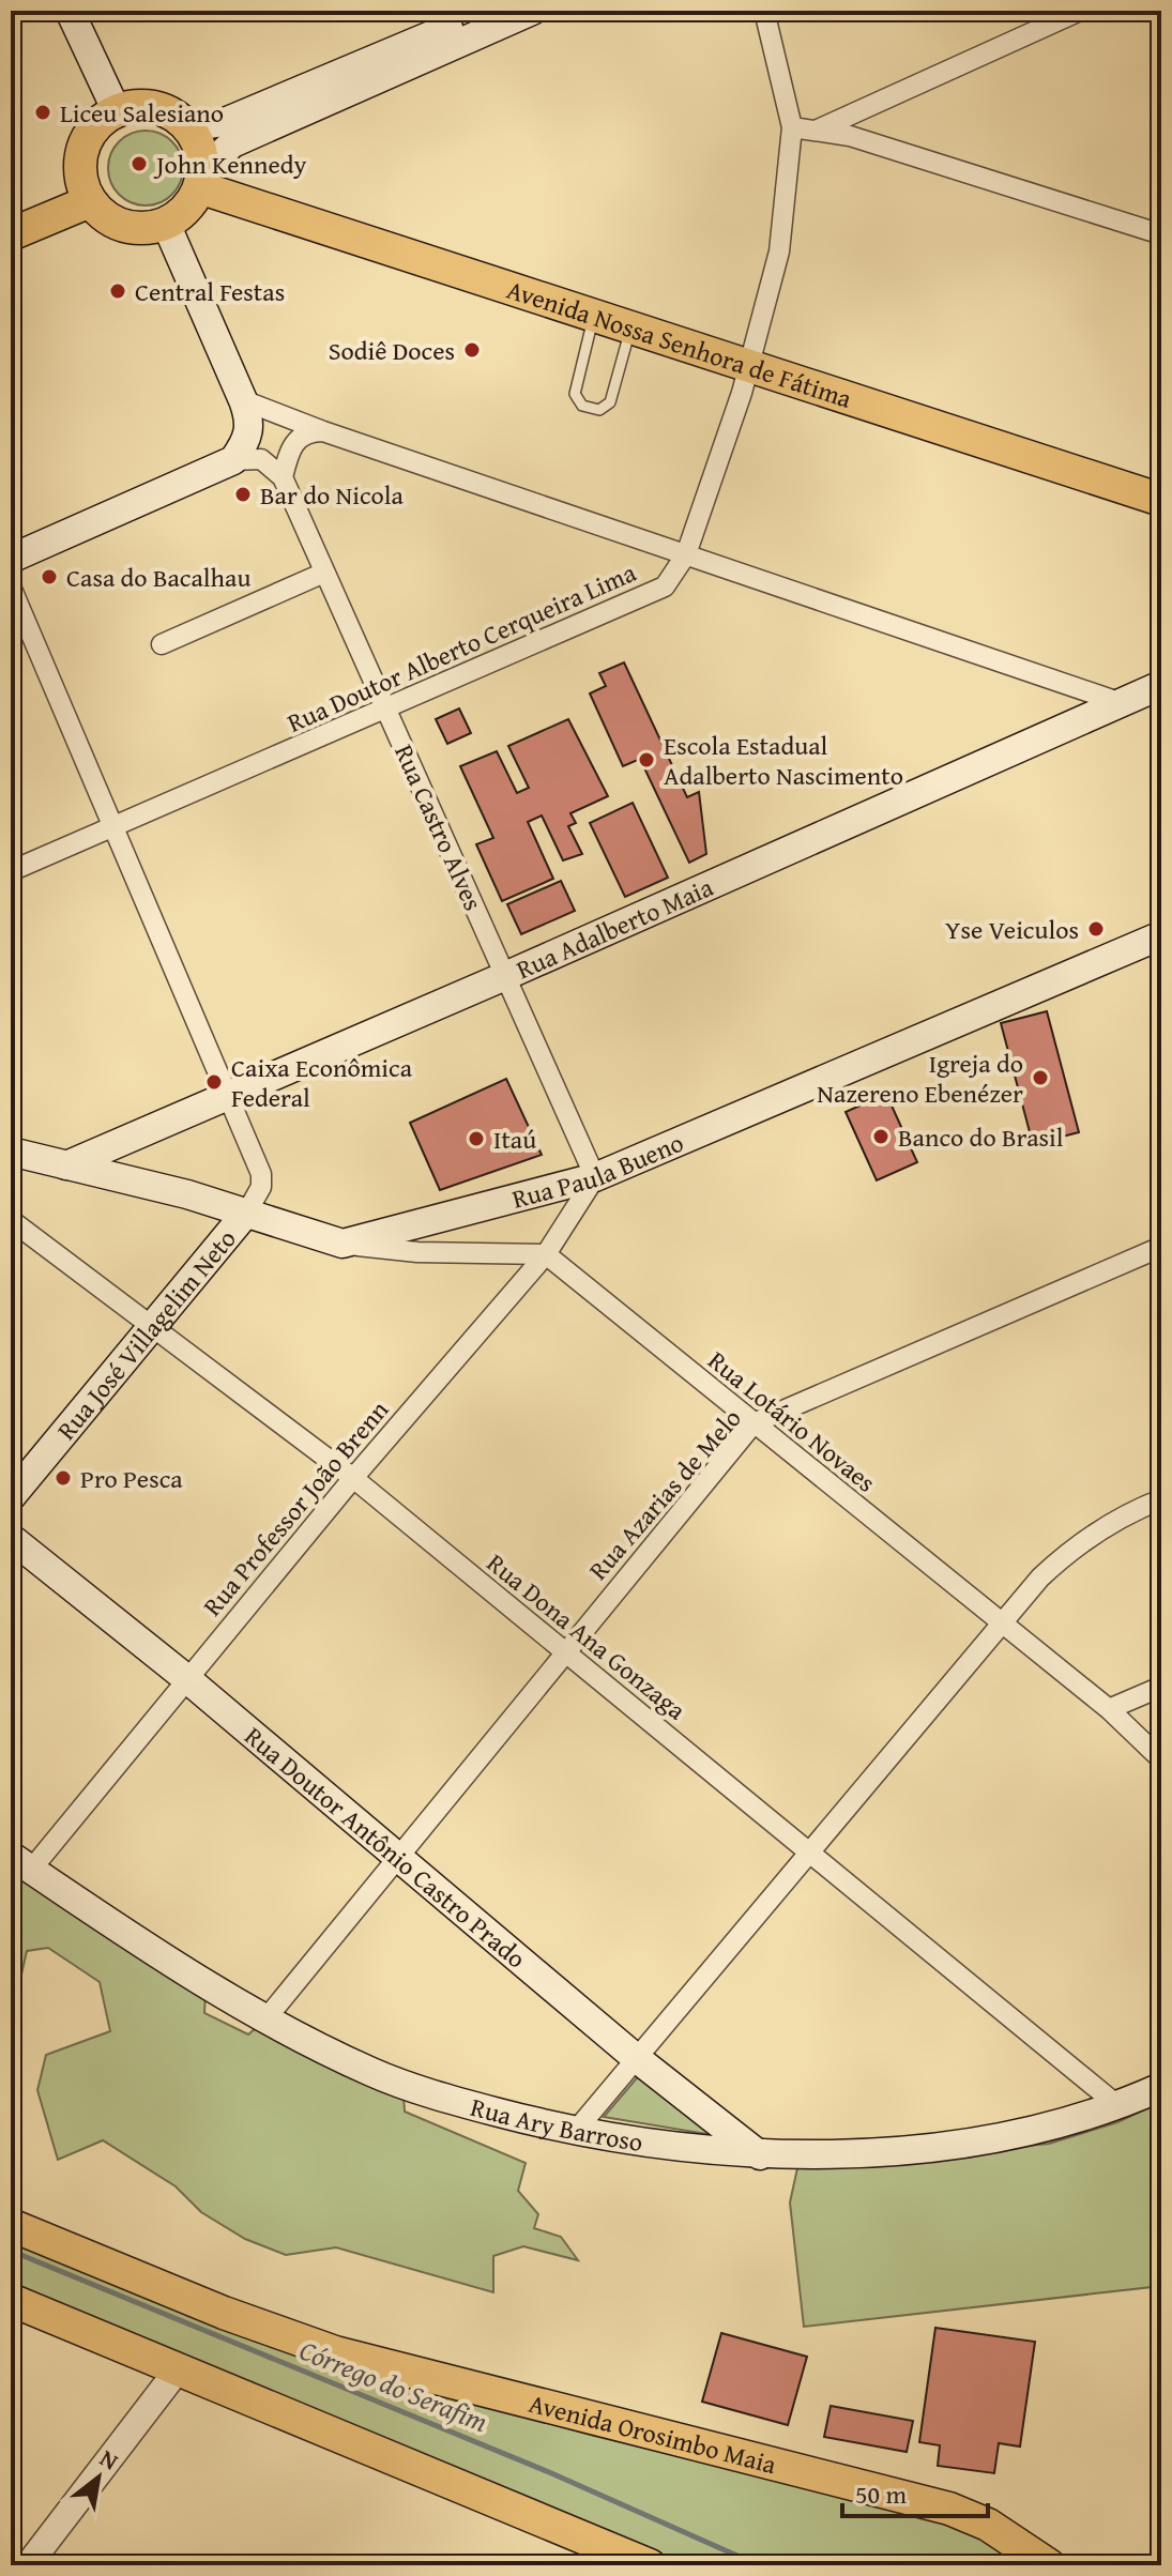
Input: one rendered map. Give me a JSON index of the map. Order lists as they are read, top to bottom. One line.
{"streets":{"main road":["Avenida Nossa Senhora de Fátima","Rua Adalberto Maia","Rua Paula Bueno","Rua José Villagelim Neto","Rua Doutor Antônio Castro Prado","Rua Ary Barroso","Avenida Orosimbo Maia"],"street":["Rua Doutor Alberto Cerqueira Lima","Rua Castro Alves","Rua Lotário Novaes","Rua Azarias de Melo","Rua Professor João Brenn","Rua Dona Ana Gonzaga"]},"crossings":[["Avenida Nossa Senhora de Fátima","Rua Doutor Alberto Cerqueira Lima"],["Rua Doutor Alberto Cerqueira Lima","Rua Castro Alves"],["Rua Castro Alves","Rua Adalberto Maia"],["Rua Castro Alves","Rua Paula Bueno"],["Rua Castro Alves","Rua Professor João Brenn"],["Rua Paula Bueno","Rua Professor João Brenn"],["Rua José Villagelim Neto","Rua Dona Ana Gonzaga"],["Rua Lotário Novaes","Rua Azarias de Melo"],["Rua Lotário Novaes","Rua Professor João Brenn"],["Rua Azarias de Melo","Rua Dona Ana Gonzaga"],["Rua Azarias de Melo","Rua Doutor Antônio Castro Prado"],["Rua Azarias de Melo","Rua Ary Barroso"],["Rua Professor João Brenn","Rua Dona Ana Gonzaga"],["Rua Professor João Brenn","Rua Doutor Antônio Castro Prado"],["Rua Professor João Brenn","Rua Ary Barroso"],["Rua Dona Ana Gonzaga","Rua Ary Barroso"],["Rua Doutor Antônio Castro Prado","Rua Ary Barroso"]],"water":["Córrego do Serafim"],"places":["Liceu Salesiano","John Kennedy","Central Festas","Sodiê Doces","Bar do Nicola","Casa do Bacalhau","Escola Estadual Adalberto Nascimento","Yse Veiculos","Igreja do Nazereno Ebenézer","Caixa Econômica Federal","Banco do Brasil","Itaú","Pro Pesca"],"scale_bar":"50 m","north":"top right"}
